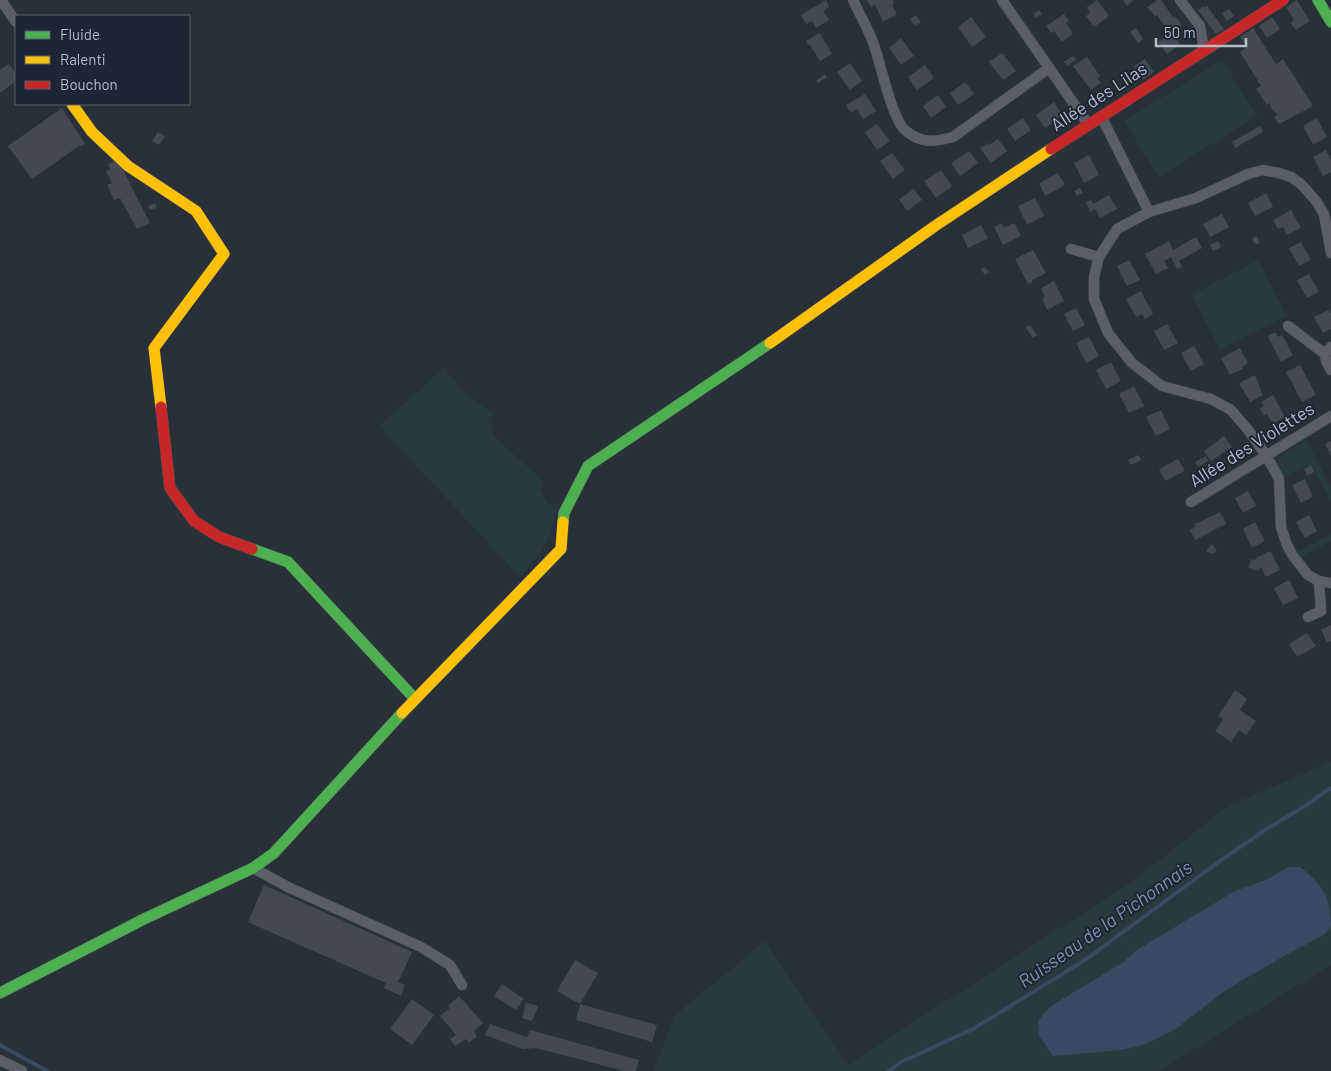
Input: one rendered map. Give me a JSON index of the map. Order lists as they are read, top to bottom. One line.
{"streets":{"street":["Allée des Lilas","Allée des Violettes"]},"water":["Ruisseau de la Pichonnais"],"legend":["Fluide","Ralenti","Bouchon"],"scale_bar":"50 m"}
